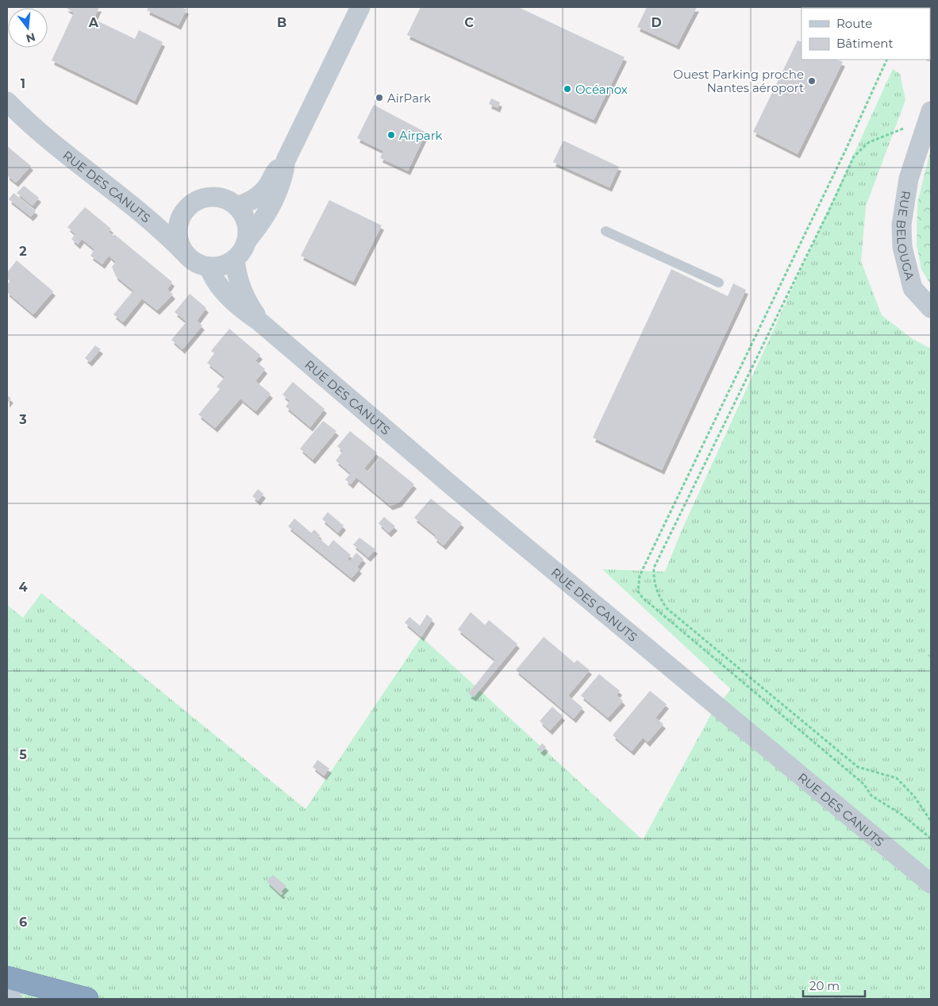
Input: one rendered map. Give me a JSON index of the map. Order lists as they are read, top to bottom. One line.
{"streets":{"street":["RUE DES CANUTS","RUE BELOUGA"]},"places":["Ouest Parking proche Nantes aéroport","Océanox","AirPark","Airpark"],"legend":["Route","Bâtiment"],"scale_bar":"20 m","north":"bottom","grid":{"columns":["A","B","C","D"],"rows":["1","2","3","4","5","6"]}}
